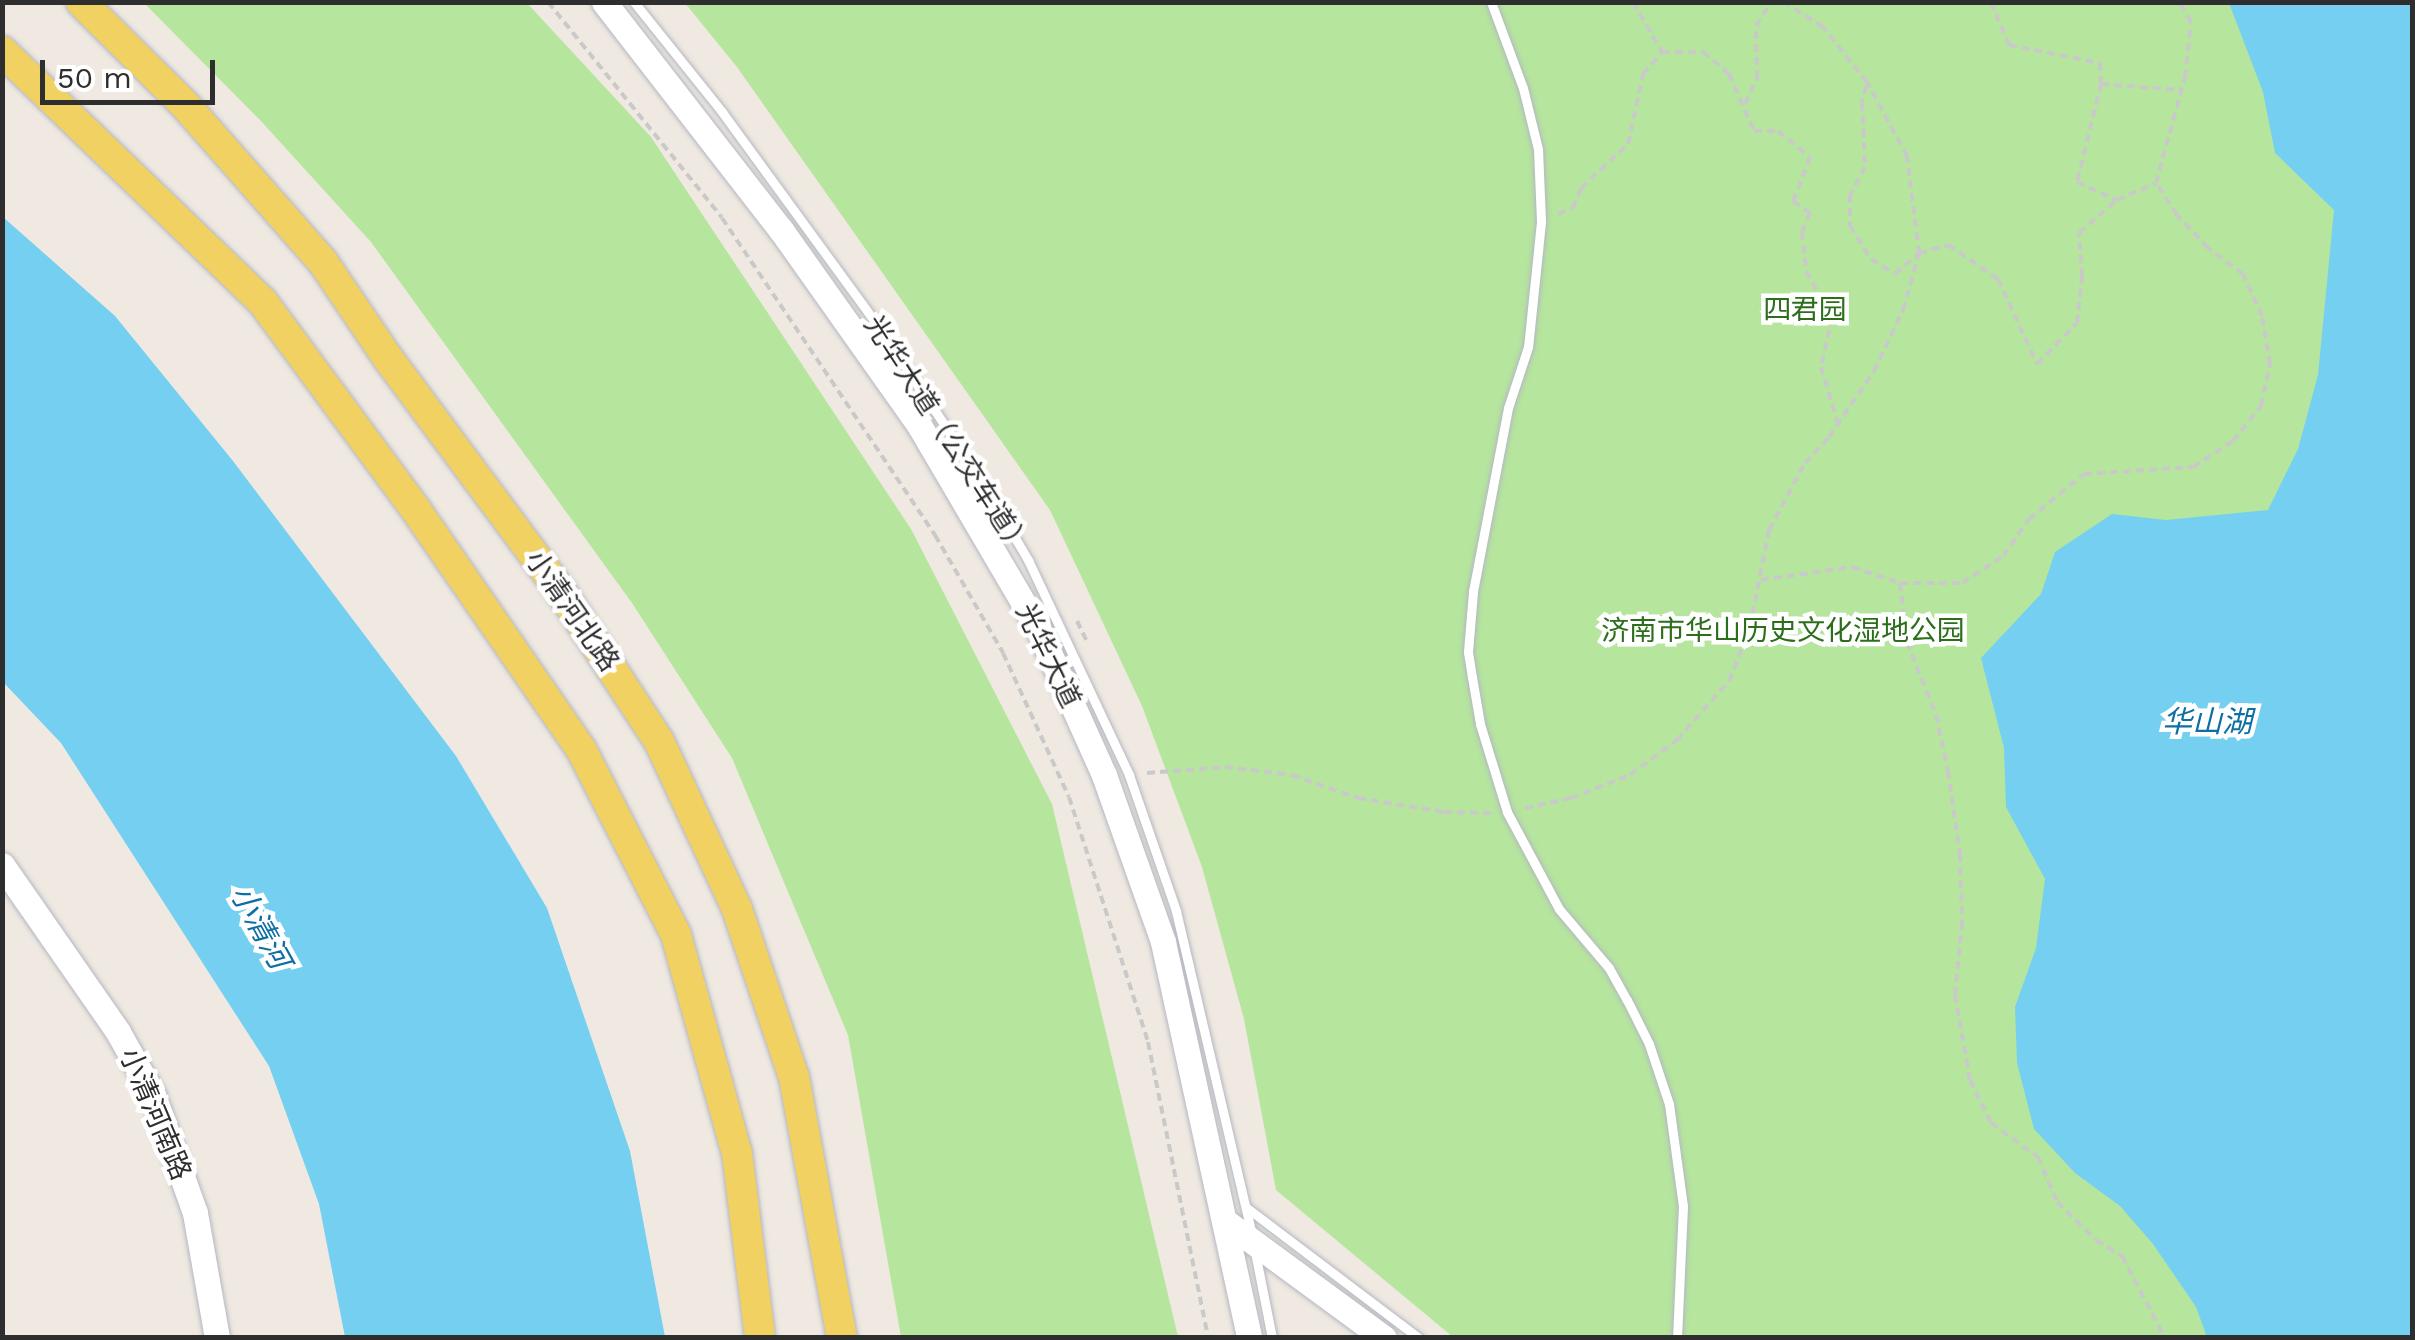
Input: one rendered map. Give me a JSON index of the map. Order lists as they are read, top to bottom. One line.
{"streets":{"main road":["小清河北路","光华大道","小清河南路"],"lane":["光华大道（公交车道）"]},"crossings":[["光华大道（公交车道）","光华大道"]],"water":["华山湖","小清河"],"parks":["四君园","济南市华山历史文化湿地公园"],"scale_bar":"50 m"}
